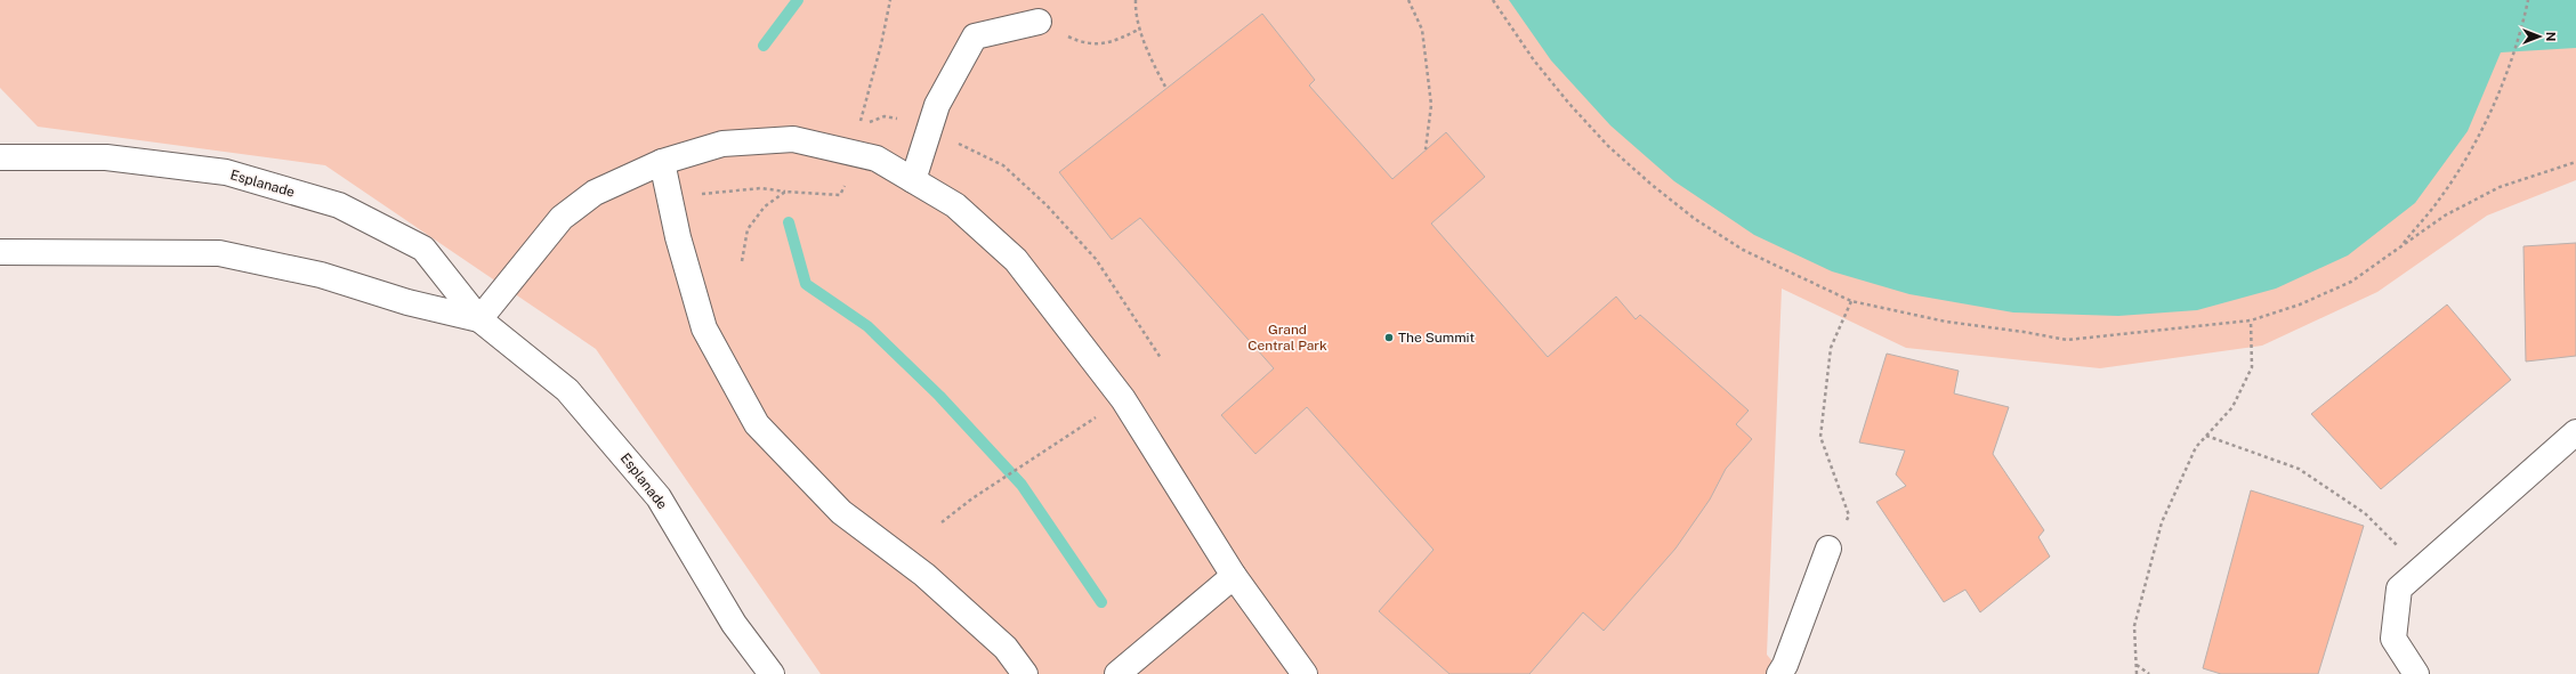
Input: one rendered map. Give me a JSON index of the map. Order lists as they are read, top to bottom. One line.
{"streets":{"lane":["Esplanade"]},"parks":["Grand Central Park"],"places":["The Summit"],"north":"right"}
